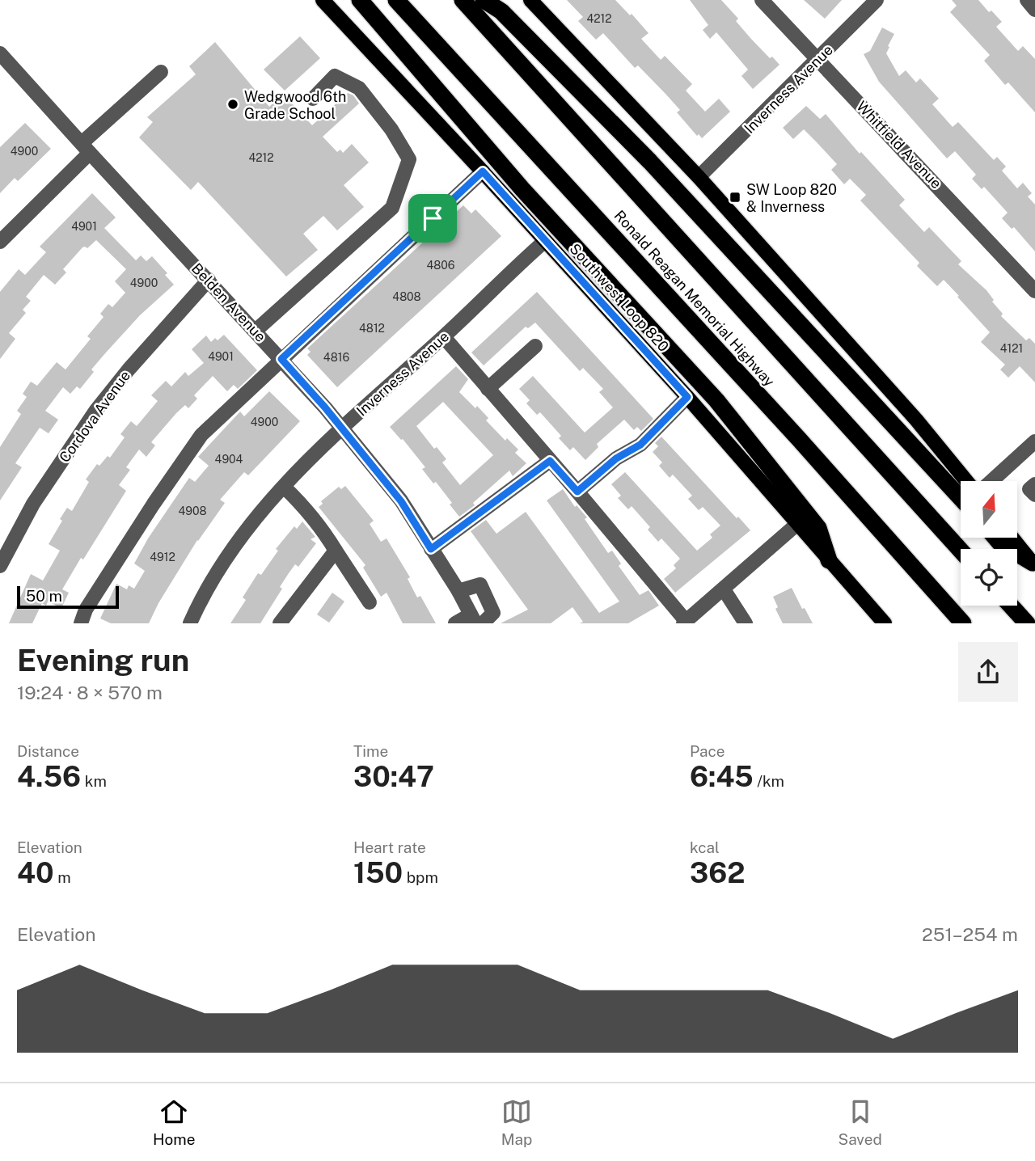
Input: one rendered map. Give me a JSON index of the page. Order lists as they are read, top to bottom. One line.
{"streets":{"highway":["Ronald Reagan Memorial Highway"],"main road":["Southwest Loop 820"],"street":["Inverness Avenue","Whitfield Avenue","Belden Avenue","Cordova Avenue"]},"crossings":[["Inverness Avenue","Whitfield Avenue"],["Inverness Avenue","Southwest Loop 820"],["Inverness Avenue","Belden Avenue"],["Belden Avenue","Cordova Avenue"]],"places":{"other":["Wedgwood 6th Grade School"],"transit":["SW Loop 820 & Inverness"]},"house_numbers":["4212","4900","4212","4901","4806","4900","4808","4812","4121","4901","4816","4900","4904","4908","4912"],"scale_bar":"50 m","north":"top","page":{"scale":"50 m","heading":["Evening run","19:24 · 8 × 570 m"],"stats":[["Distance","4.56 km"],["Time","30:47"],["Pace","6:45 /km"],["Elevation","40 m"],["Heart rate","150 bpm"],["kcal","362"]],"chart":["Elevation","251–254 m"],"tabs":["Home","Map","Saved"]}}
